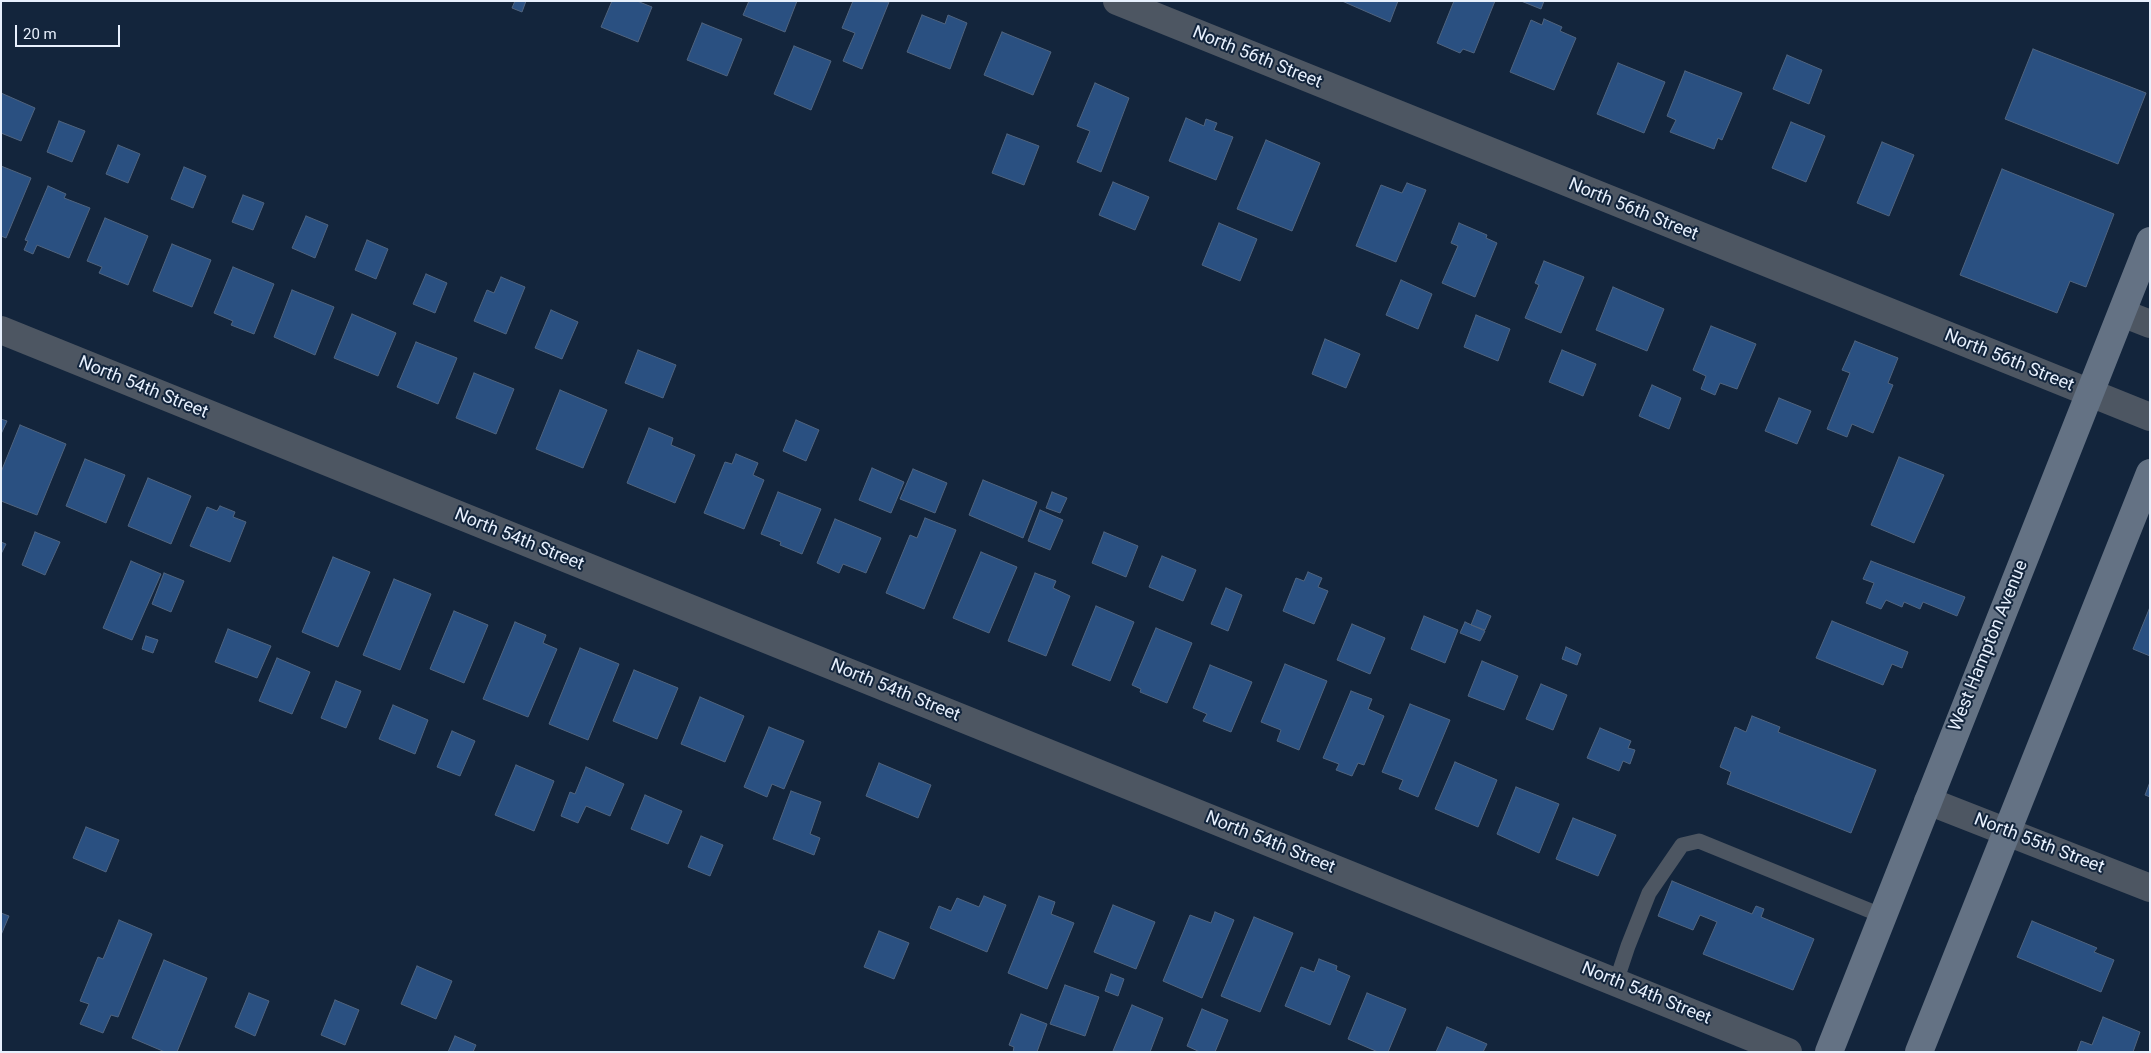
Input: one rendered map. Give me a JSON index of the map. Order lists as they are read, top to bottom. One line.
{"streets":{"main road":["West Hampton Avenue"],"street":["North 56th Street","North 54th Street","North 55th Street"]},"crossings":[["North 56th Street","West Hampton Avenue"],["West Hampton Avenue","North 55th Street"]],"scale_bar":"20 m"}
